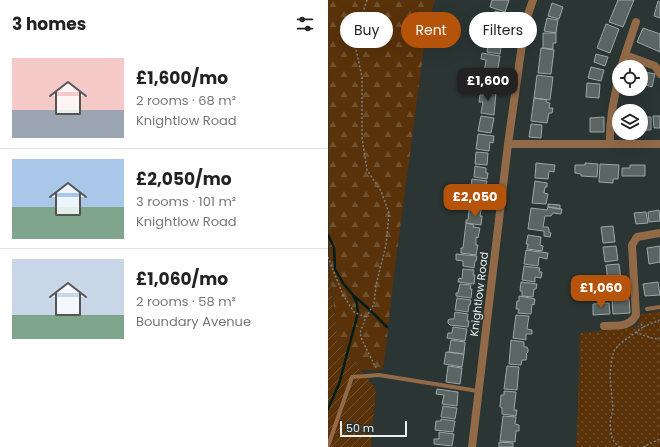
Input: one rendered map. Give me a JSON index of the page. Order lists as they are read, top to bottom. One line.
{"streets":{"street":["Knightlow Road"]},"scale_bar":"50 m","page":{"heading":"3 homes","chip":["Buy","Rent","Filters"],"list":[{"name":"£1,600/mo","note":"2 rooms · 68 m² · Knightlow Road"},{"name":"£2,050/mo","note":"3 rooms · 101 m² · Knightlow Road"},{"name":"£1,060/mo","note":"2 rooms · 58 m² · Boundary Avenue"}],"price":["£1,600","£2,050","£1,060"],"scale":"50 m"}}
